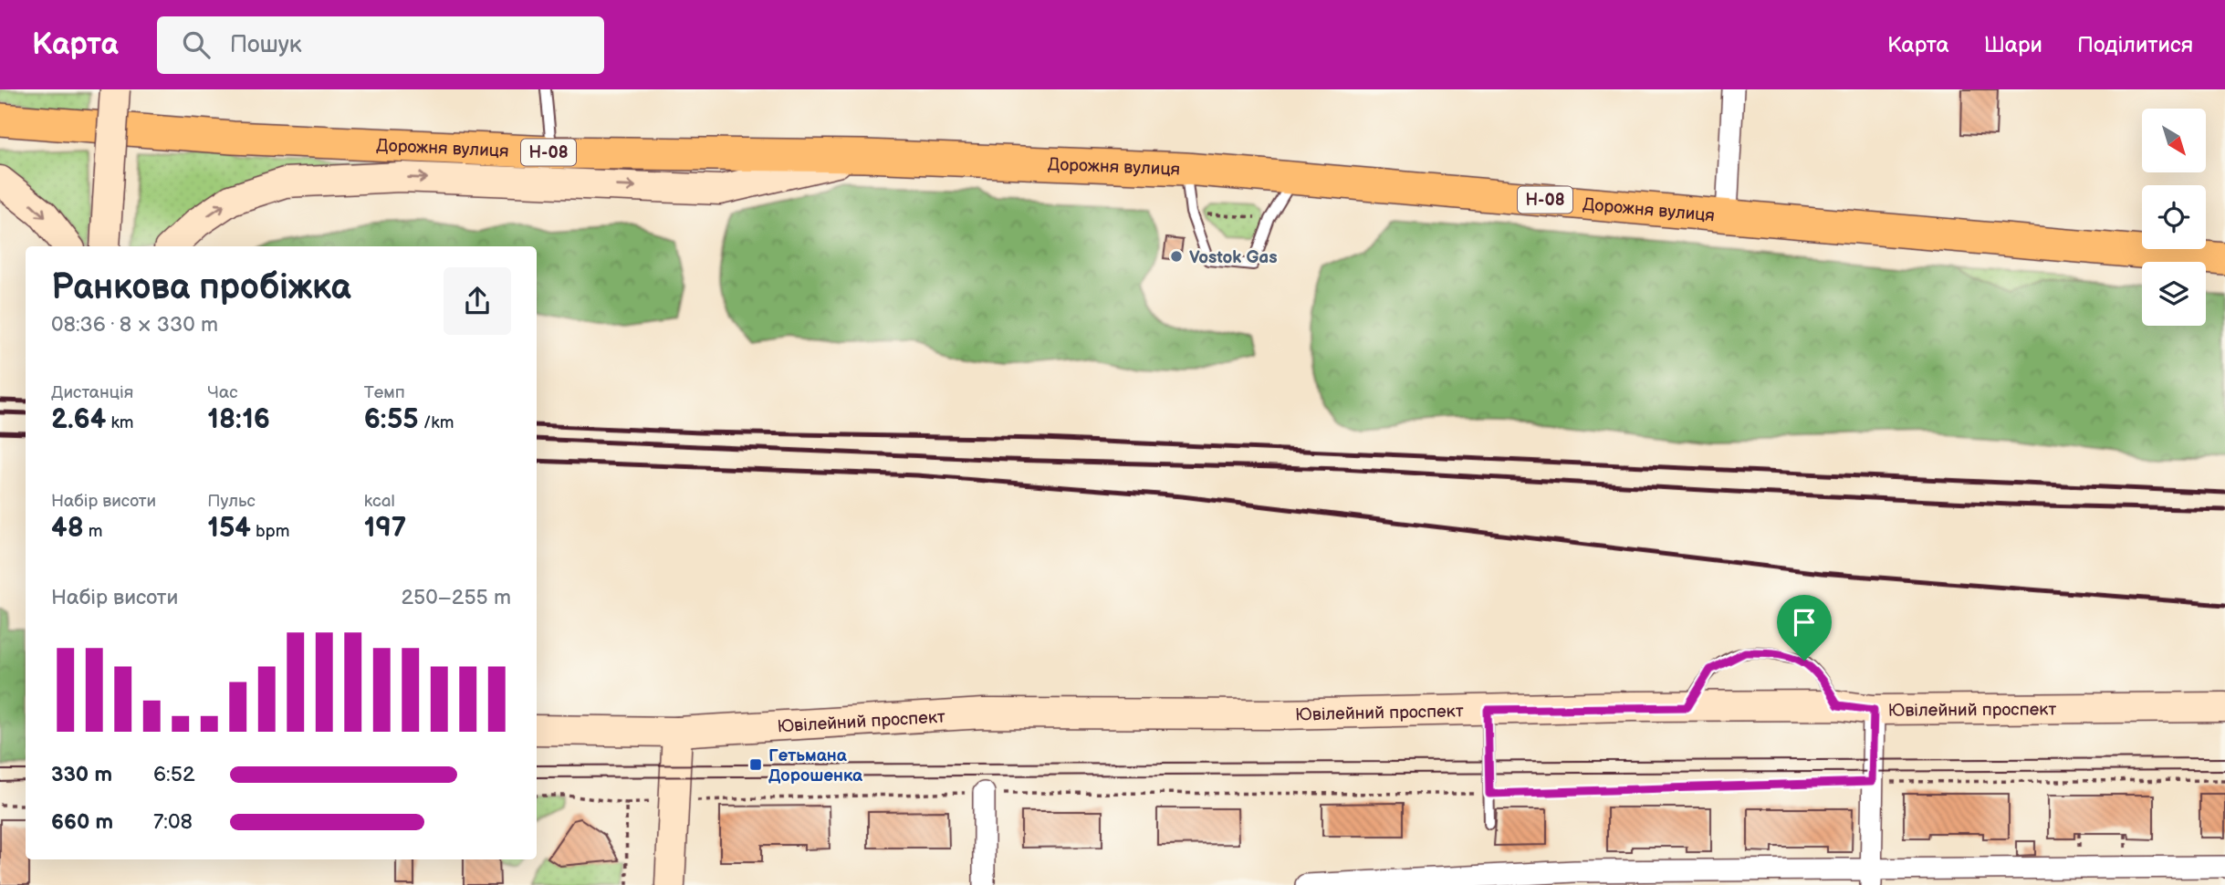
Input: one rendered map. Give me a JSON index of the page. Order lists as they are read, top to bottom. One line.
{"streets":{"main road":["Дорожня вулиця","Н-08","Ювілейний проспект"]},"places":{"other":["Vostok Gas"],"transit":["Гетьмана Дорошенка"]},"north":"bottom right","page":{"header":"Карта","search":"Пошук","nav":["Карта","Шари","Поділитися"],"heading":["Ранкова пробіжка","08:36 · 8 × 330 m"],"stats":[["Дистанція","2.64 km"],["Час","18:16"],["Темп","6:55 /km"],["Набір висоти","48 m"],["Пульс","154 bpm"],["kcal","197"]],"chart":["Набір висоти","250–255 m"],"list":[{"name":"330 m","note":"6:52"},{"name":"660 m","note":"7:08"}]}}
